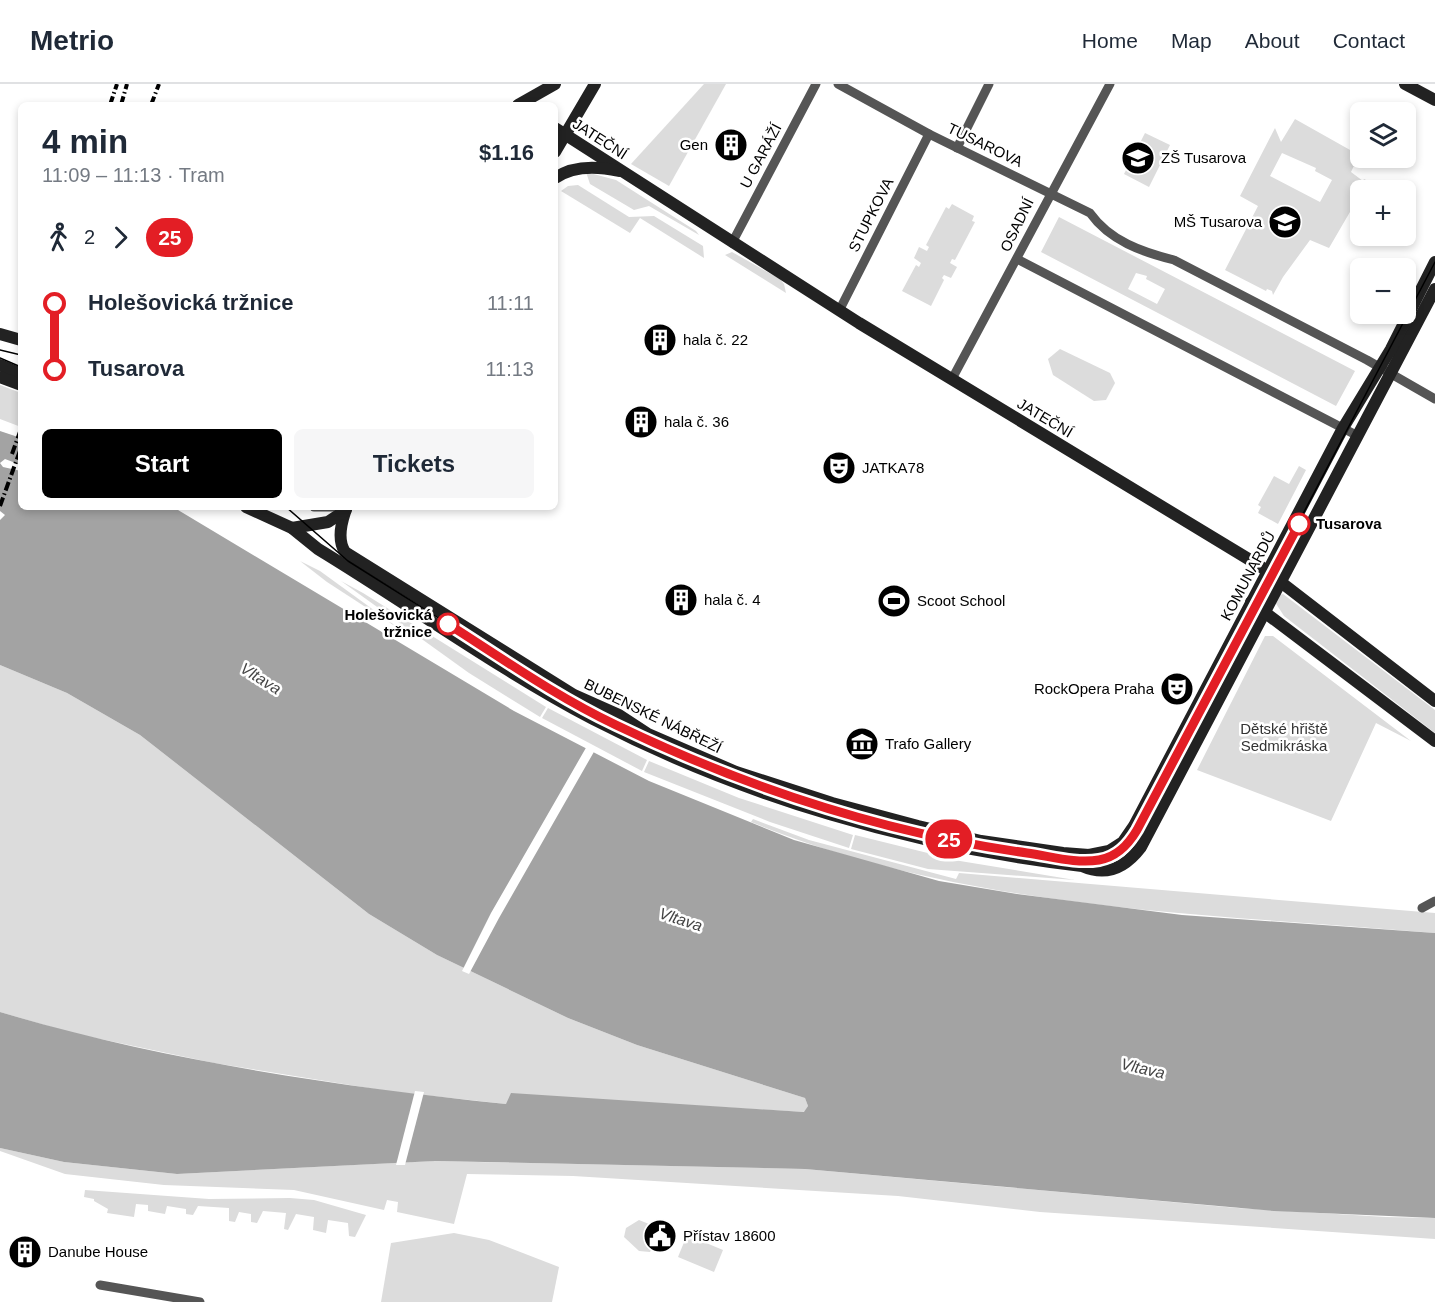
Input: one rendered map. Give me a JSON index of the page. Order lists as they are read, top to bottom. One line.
{"streets":{"street":["JATEČNÍ","TUSAROVA","U GARÁŽÍ","STUPKOVA","OSADNÍ","KOMUNARDŮ","BUBENSKÉ NÁBŘEŽÍ"]},"crossings":[["JATEČNÍ","U GARÁŽÍ"],["JATEČNÍ","STUPKOVA"],["JATEČNÍ","OSADNÍ"],["JATEČNÍ","KOMUNARDŮ"],["TUSAROVA","STUPKOVA"],["TUSAROVA","OSADNÍ"],["TUSAROVA","KOMUNARDŮ"],["KOMUNARDŮ","BUBENSKÉ NÁBŘEŽÍ"]],"water":["Vltava"],"parks":["Dětské hřiště Sedmikráska"],"places":{"building":["Gen","hala č. 22","hala č. 36","hala č. 4","Danube House"],"school or university":["ZŠ Tusarova","MŠ Tusarova"],"theatre":["JATKA78","RockOpera Praha"],"other":["Tusarova","Holešovická tržnice"],"sports":["Scoot School"],"museum":["Trafo Gallery"],"public building":["Přístav 18600"]},"lines":["tram line 25"],"page":{"header":"Metrio","nav":["Home","Map","About","Contact"],"on_map":"25","map_buttons":["+","−"],"heading":["4 min","11:09 – 11:13 · Tram","$1.16"],"legs":["2","25"],"list":[{"name":"Holešovická tržnice","value":"11:11"},{"name":"Tusarova","value":"11:13"}],"buttons":["Start","Tickets"]}}
